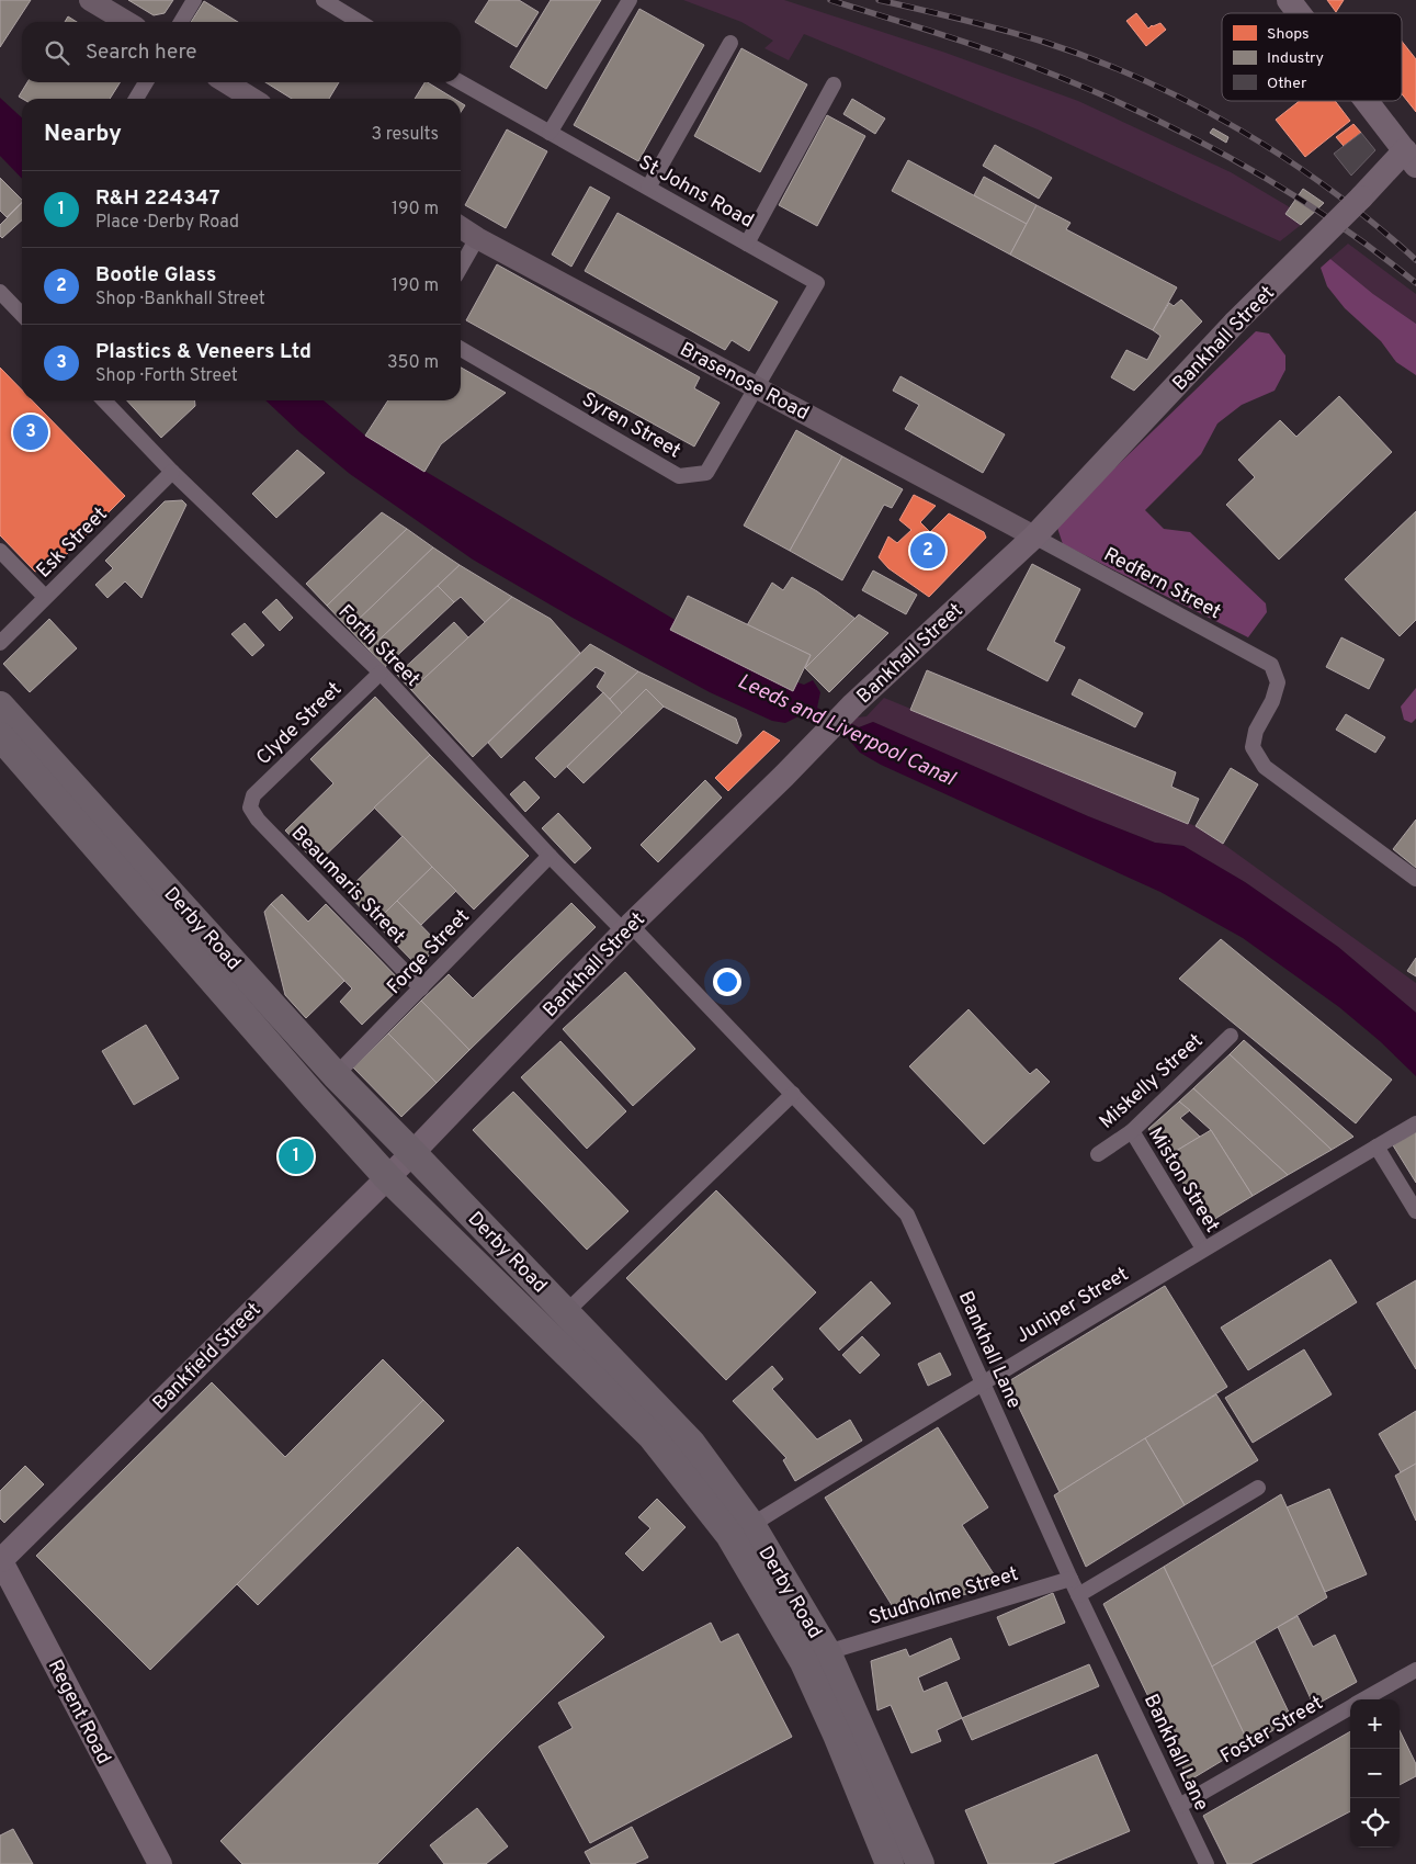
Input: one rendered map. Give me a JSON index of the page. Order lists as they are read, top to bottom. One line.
{"streets":{"highway":["Derby Road"],"main road":["Bankhall Street","Brasenose Road","Bankfield Street","Regent Road"],"street":["St Johns Road","Syren Street","Esk Street","Redfern Street","Forth Street","Clyde Street","Beaumaris Street","Forge Street","Miskelly Street","Miston Street","Juniper Street","Bankhall Lane","Studholme Street","Foster Street"]},"crossings":[["St Johns Road","Brasenose Road"],["St Johns Road","Syren Street"],["Bankhall Street","Brasenose Road"],["Bankhall Street","Redfern Street"],["Bankhall Street","Forth Street"],["Bankhall Street","Derby Road"],["Bankhall Street","Bankhall Lane"],["Bankhall Street","Bankfield Street"],["Brasenose Road","Syren Street"],["Brasenose Road","Redfern Street"],["Esk Street","Forth Street"],["Forth Street","Clyde Street"],["Forth Street","Forge Street"],["Forth Street","Bankhall Lane"],["Clyde Street","Beaumaris Street"],["Beaumaris Street","Forge Street"],["Derby Road","Forge Street"],["Derby Road","Juniper Street"],["Derby Road","Bankfield Street"],["Derby Road","Studholme Street"],["Miskelly Street","Miston Street"],["Miston Street","Juniper Street"],["Juniper Street","Bankhall Lane"],["Bankhall Lane","Studholme Street"],["Bankhall Lane","Foster Street"],["Bankfield Street","Regent Road"]],"water":["Leeds and Liverpool Canal"],"legend":["Shops","Industry","Other"],"page":{"search":"Search here","heading":["Nearby","3 results"],"list":[{"mark":"1","name":"R&H 224347","note":"Place · Derby Road","value":"190 m"},{"mark":"2","name":"Bootle Glass","note":"Shop · Bankhall Street","value":"190 m"},{"mark":"3","name":"Plastics & Veneers Ltd","note":"Shop · Forth Street","value":"350 m"}],"pins":["3","2","1"],"map_buttons":["+","−"]}}
